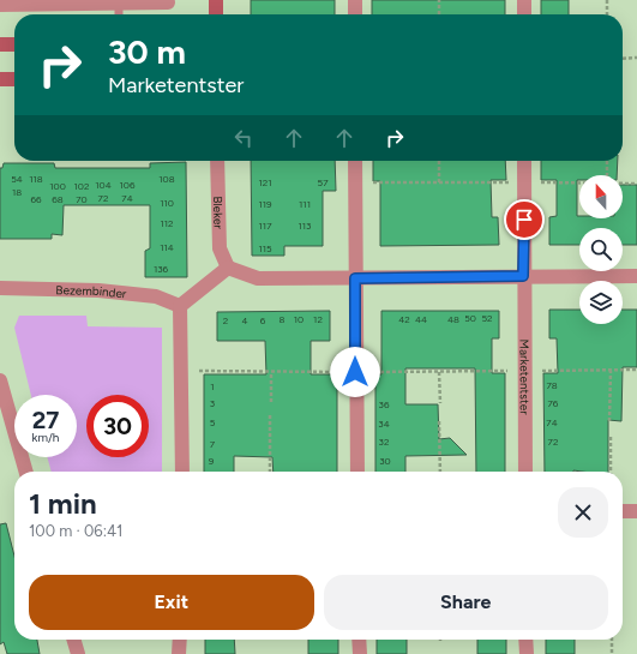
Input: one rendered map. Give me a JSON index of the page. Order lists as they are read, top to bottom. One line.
{"streets":{"street":["Bleker","Bezembinder","Marketentster"]},"house_numbers":["54","118","108","121","57","104","106","100","102","18","72","74","66","68","70","110","119","111","112","117","113","114","115","136","50","52","8","10","12","42","44","48","2","4","6","78","1","3","76","36","5","74","34","32","72","7","9","30"],"north":"top","page":{"turn":["30 m","Marketentster"],"speed":"27 km/h","limit":"30","heading":["1 min","100 m · 06:41"],"buttons":["Exit","Share"]}}
